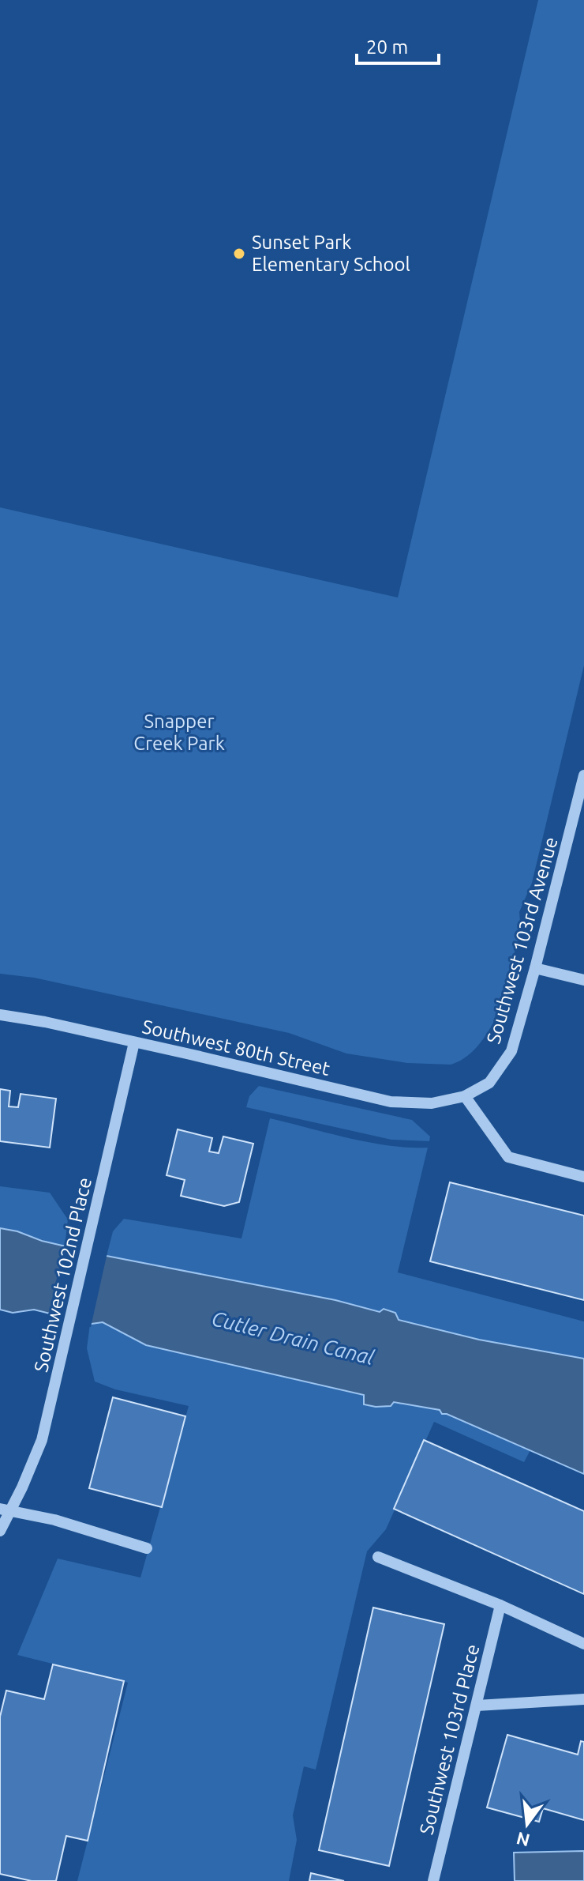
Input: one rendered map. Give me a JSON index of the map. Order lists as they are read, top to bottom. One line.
{"streets":{"street":["Southwest 103rd Avenue","Southwest 80th Street","Southwest 102nd Place","Southwest 103rd Place"]},"crossings":[["Southwest 103rd Avenue","Southwest 80th Street"],["Southwest 80th Street","Southwest 102nd Place"]],"water":["Cutler Drain Canal"],"parks":["Snapper Creek Park"],"places":["Sunset Park Elementary School"],"scale_bar":"20 m","north":"bottom"}
